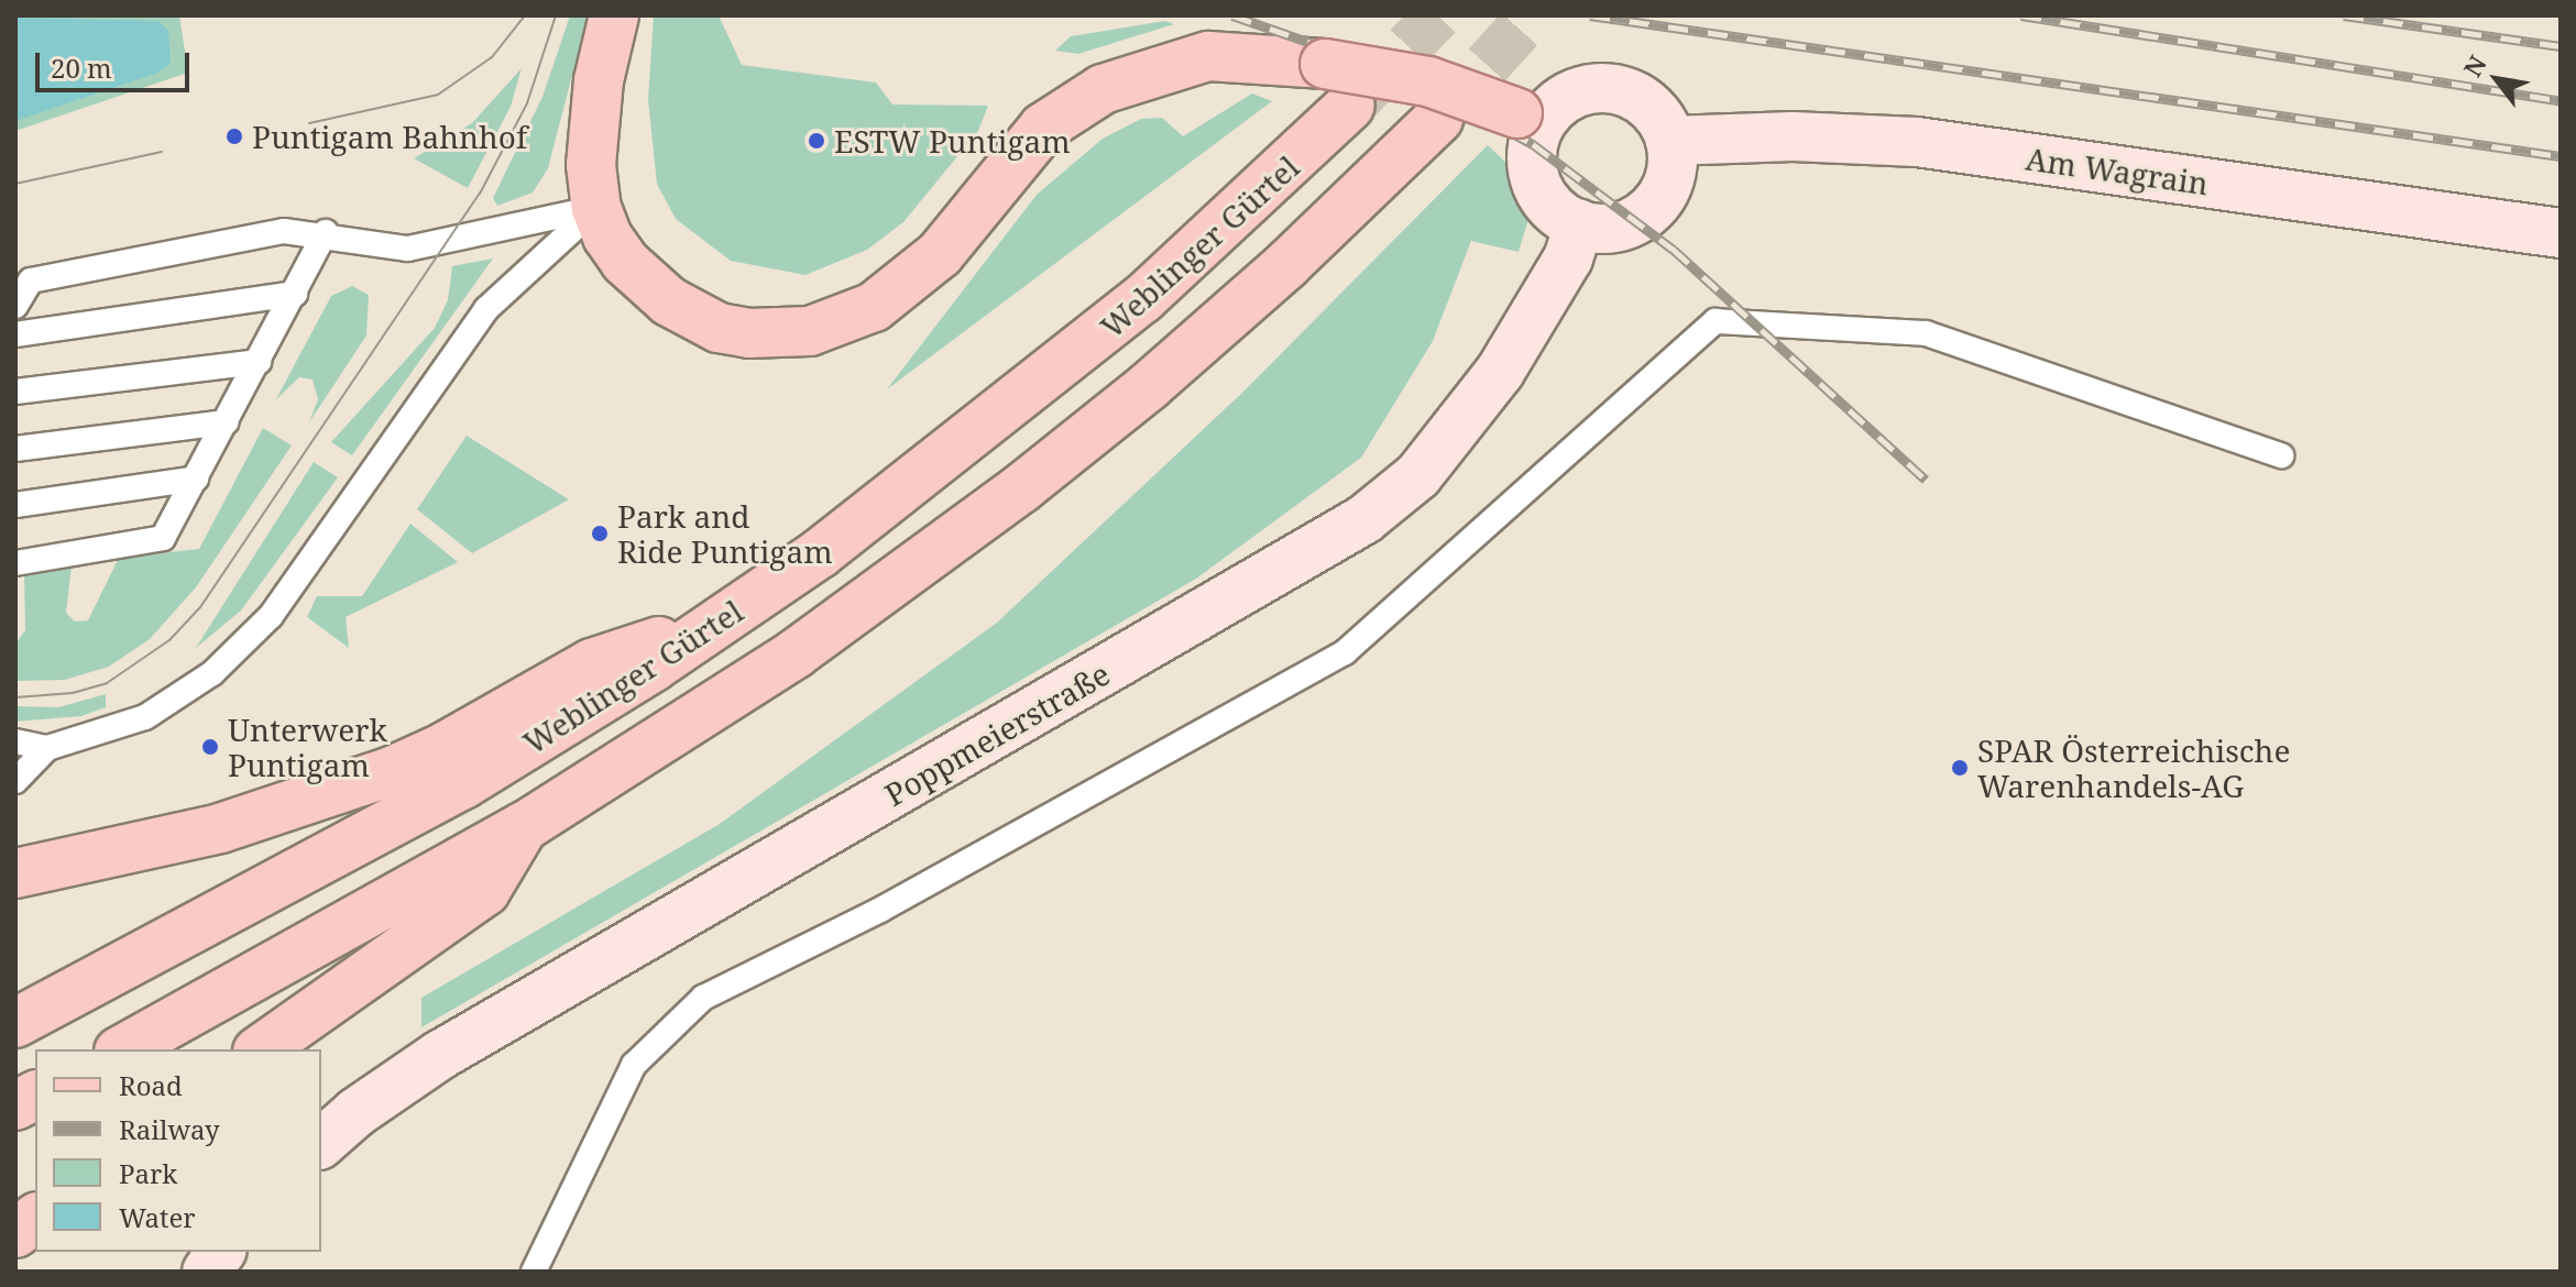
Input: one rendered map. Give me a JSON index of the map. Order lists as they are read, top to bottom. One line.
{"streets":{"main road":["Weblinger Gürtel"],"street":["Am Wagrain","Poppmeierstraße"]},"crossings":[["Am Wagrain","Poppmeierstraße"]],"places":["Puntigam Bahnhof","ESTW Puntigam","Park and Ride Puntigam","Unterwerk Puntigam","SPAR Österreichische Warenhandels-AG"],"legend":["Road","Railway","Park","Water"],"scale_bar":"20 m","north":"top left"}
